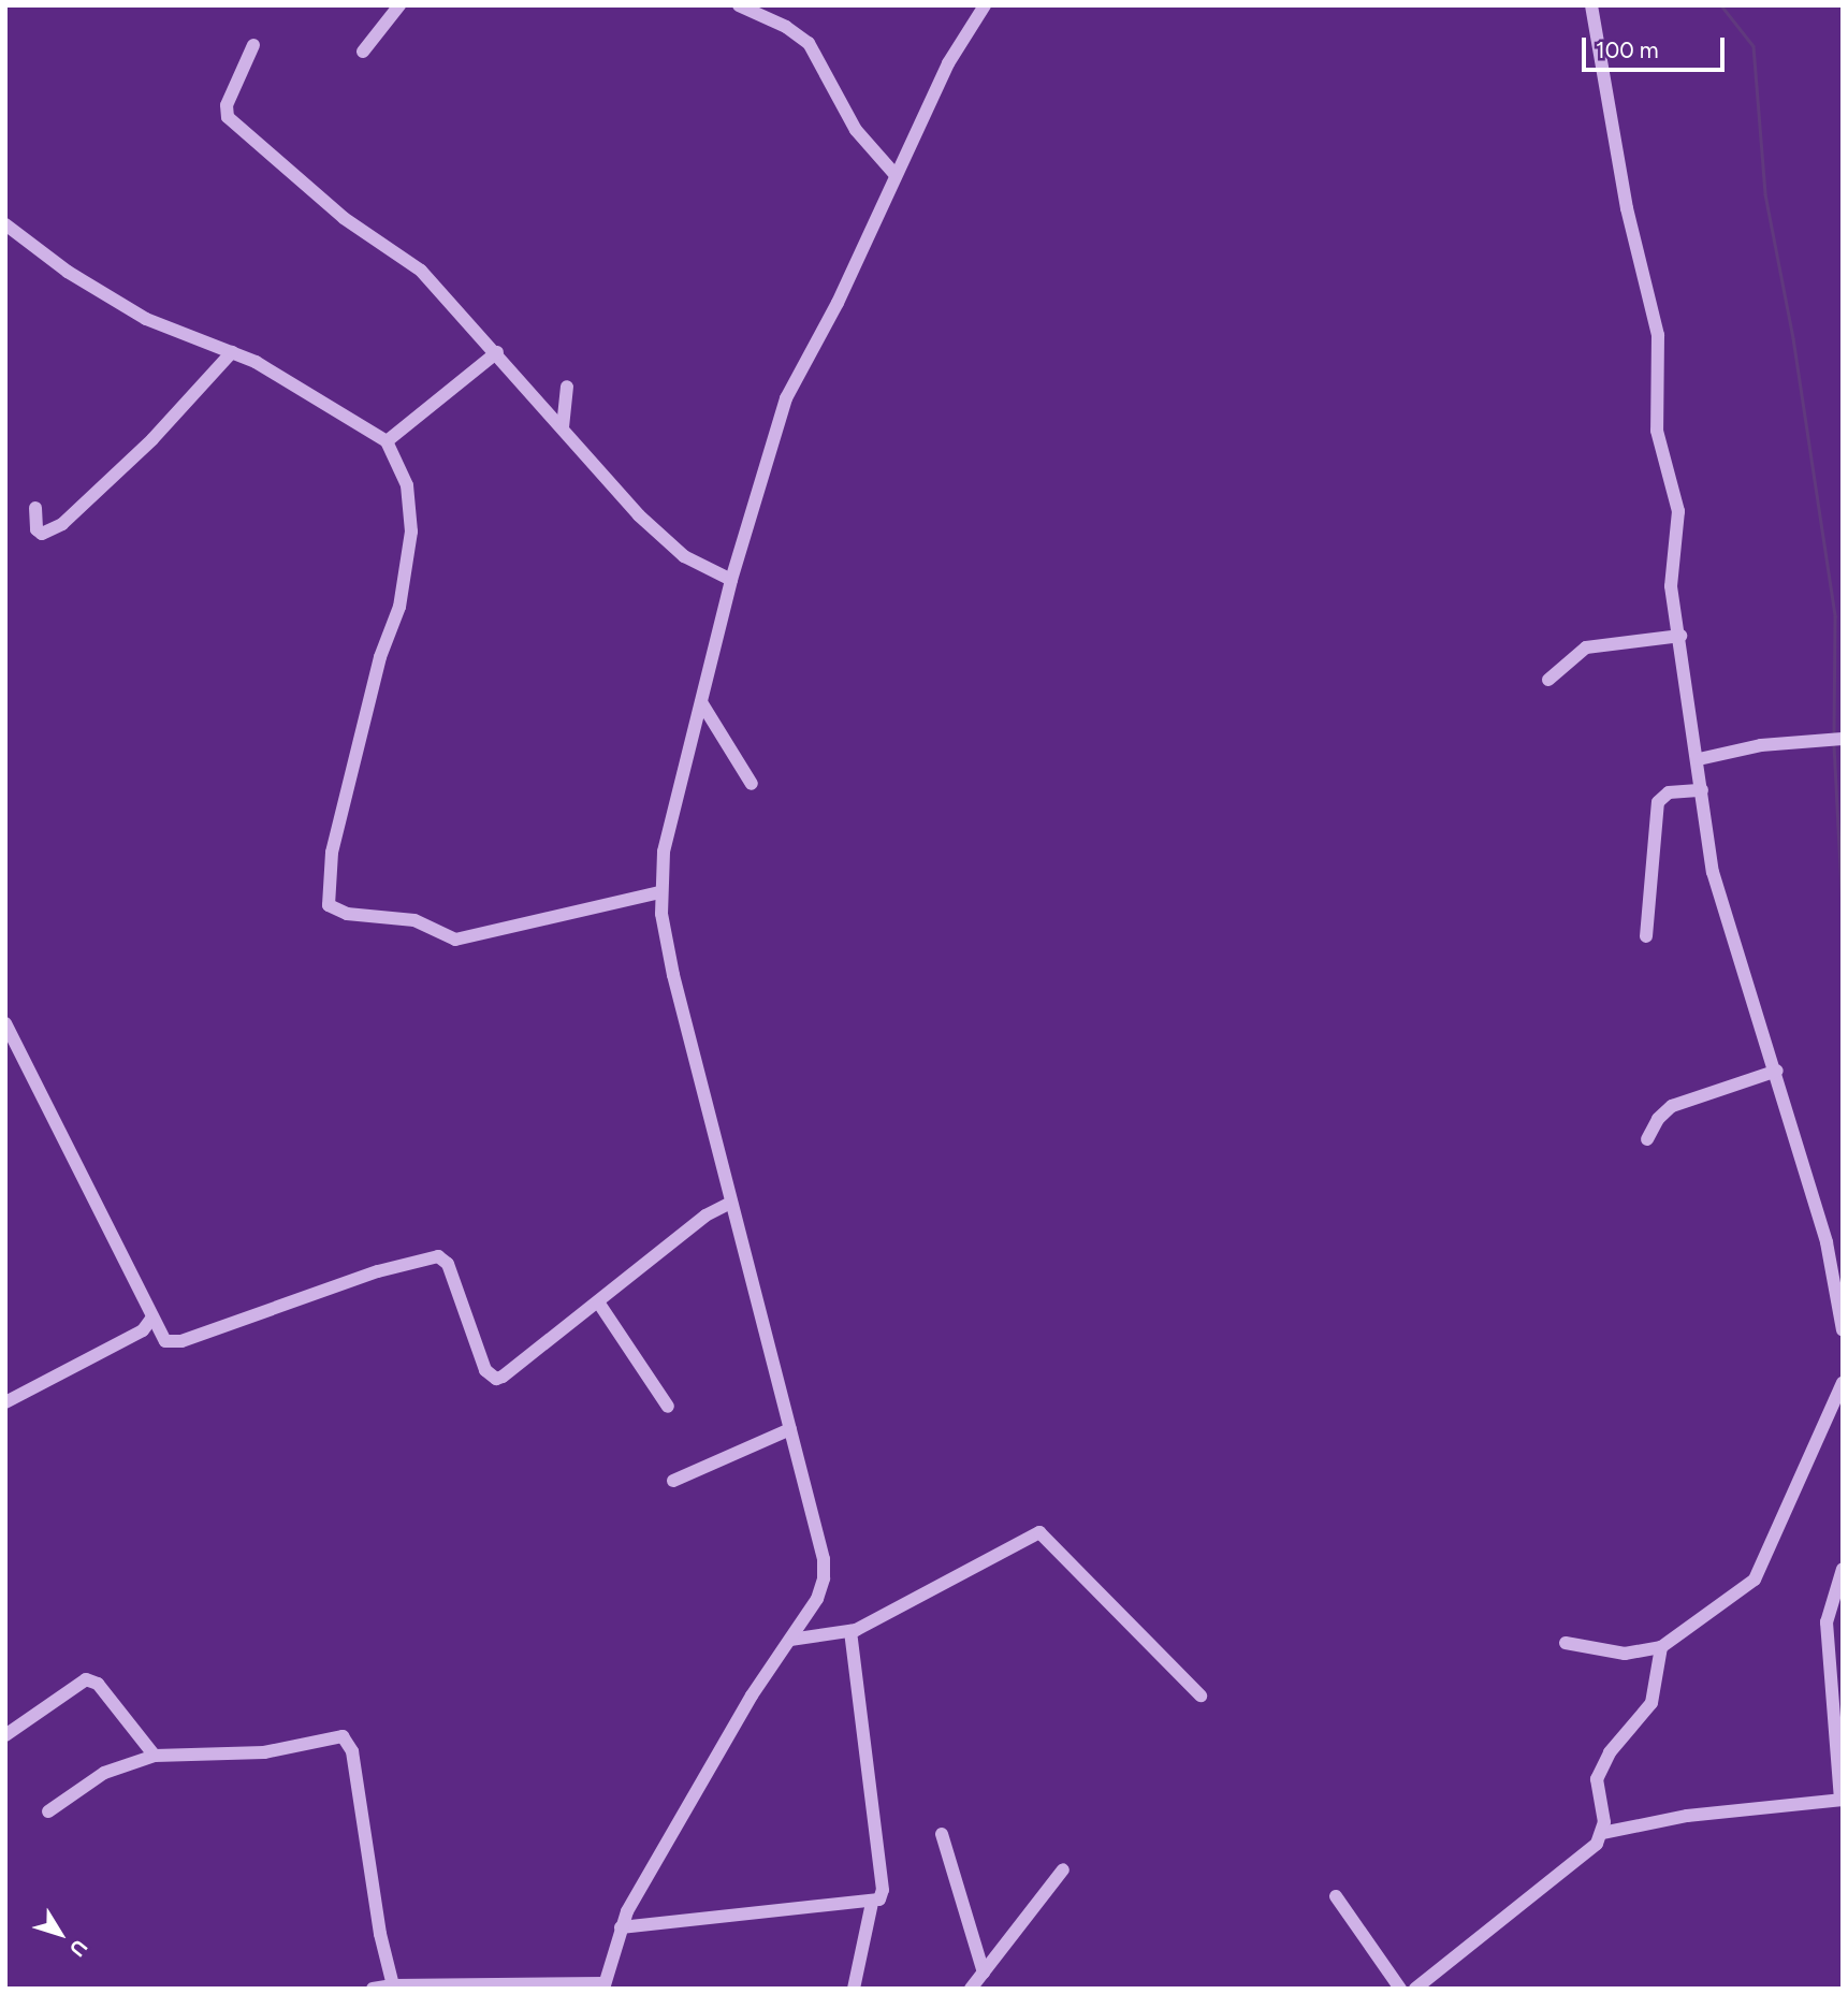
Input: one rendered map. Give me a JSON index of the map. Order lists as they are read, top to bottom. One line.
{"scale_bar":"100 m","north":"bottom right"}
